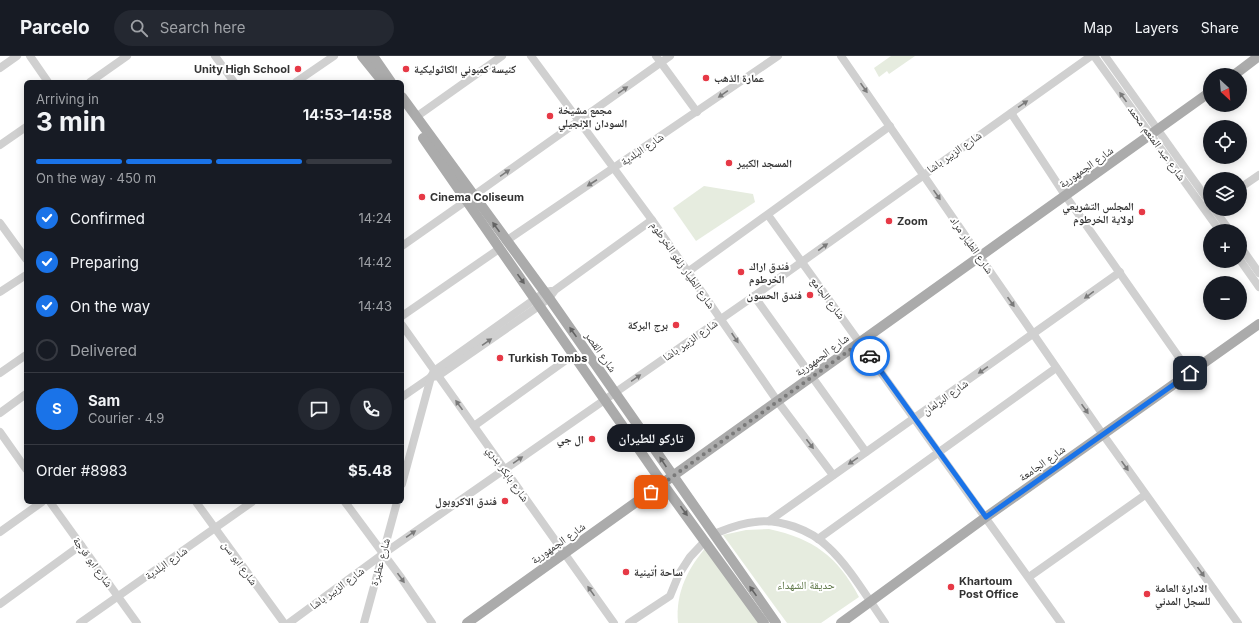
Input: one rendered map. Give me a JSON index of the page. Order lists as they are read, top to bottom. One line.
{"streets":{"main road":["شارع الجمهورية","شارع القصر","شارع الجامعة"],"street":["شارع عبد المنعم محمد","شارع البلدية","شارع الزبير باشا","شارع الطيار مراد","شارع الطيار زلفو الخرطوم","شارع الجامع","شارع البرلمان","شارع بابكر بدري","شارع ابو قرجة","شارع عطبرة","شارع ابو سن"]},"crossings":[["شارع عبد المنعم محمد","شارع الزبير باشا"],["شارع عبد المنعم محمد","شارع الجمهورية"],["شارع البلدية","شارع الطيار زلفو الخرطوم"],["شارع البلدية","شارع القصر"],["شارع البلدية","شارع ابو قرجة"],["شارع البلدية","شارع ابو سن"],["شارع الزبير باشا","شارع الطيار مراد"],["شارع الزبير باشا","شارع الطيار زلفو الخرطوم"],["شارع الزبير باشا","شارع الجامع"],["شارع الزبير باشا","شارع القصر"],["شارع الزبير باشا","شارع بابكر بدري"],["شارع الزبير باشا","شارع عطبرة"],["شارع الجمهورية","شارع الطيار مراد"],["شارع الجمهورية","شارع الطيار زلفو الخرطوم"],["شارع الجمهورية","شارع الجامع"],["شارع الجمهورية","شارع القصر"],["شارع الجمهورية","شارع بابكر بدري"],["شارع الطيار مراد","شارع البرلمان"],["شارع الطيار مراد","شارع الجامعة"],["شارع الطيار زلفو الخرطوم","شارع البرلمان"],["شارع الجامع","شارع البرلمان"],["شارع الجامع","شارع الجامعة"]],"one_way":["شارع الطيار مراد","شارع بابكر بدري"],"parks":["حديقة الشهداء"],"places":["Unity High School","كنيسة كمبوني الكاثوليكية","عمارة الذهب","مجمع مشيخة السودان الإنجيلي","المسجد الكبير","Cinema Coliseum","المجلس التشريعي لولاية الخرطوم","Zoom","فندق اراك الخرطوم","فندق الحسون","برج البركة","Turkish Tombs","ال جي","تاركو للطيران","فندق الاكروبول","ساحة أتينية","Khartoum Post Office","الادارة العامة للسجل المدني"],"north":"bottom right","page":{"header":"Parcelo","search":"Search here","nav":["Map","Layers","Share"],"map_buttons":["+","−"],"heading":["3 min","Arriving in","14:53–14:58"],"panel":["Sam","Courier · 4.9","Order #8983","$5.48"],"bar":"On the way · 450 m","list":[["Confirmed","14:24"],["Preparing","14:42"],["On the way","14:43"],"Delivered"],"round":"S","bubble":"تاركو للطيران"}}
